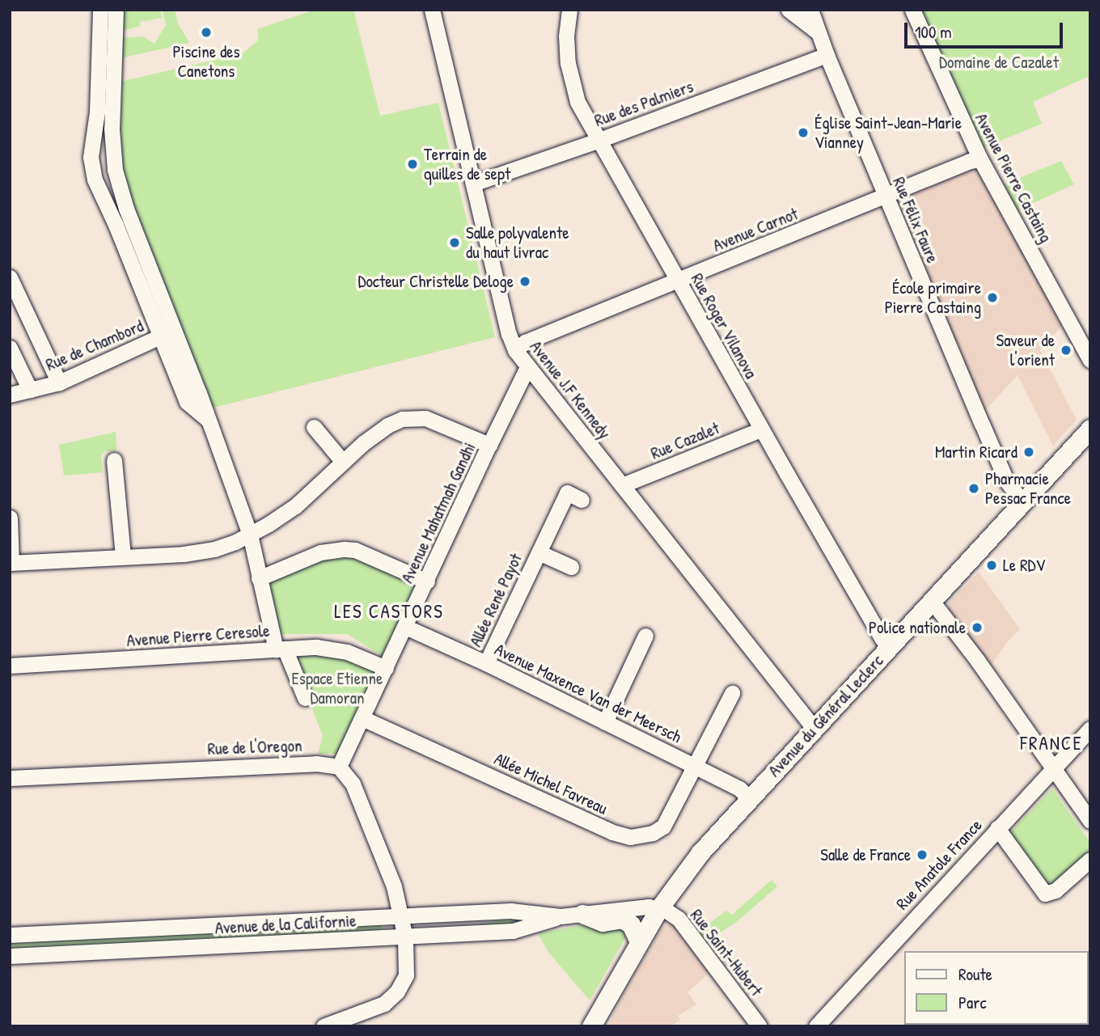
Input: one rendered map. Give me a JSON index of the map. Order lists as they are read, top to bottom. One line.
{"streets":{"main road":["Avenue du Général Leclerc"],"street":["Rue des Palmiers","Avenue Pierre Castaing","Rue Félix Faure","Avenue Carnot","Rue Roger Vilanova","Rue de Chambord","Avenue J.F Kennedy","Rue Cazalet","Avenue Mahatmah Gandhi","Allée René Payot","Avenue Pierre Ceresole","Avenue Maxence Van der Meersch","Rue de l'Oregon","Allée Michel Favreau","Rue Anatole France","Avenue de la Californie","Rue Saint-Hubert"]},"crossings":[["Rue des Palmiers","Rue Félix Faure"],["Rue des Palmiers","Rue Roger Vilanova"],["Rue des Palmiers","Avenue J.F Kennedy"],["Avenue Pierre Castaing","Avenue Carnot"],["Rue Félix Faure","Avenue Carnot"],["Rue Félix Faure","Avenue du Général Leclerc"],["Avenue Carnot","Rue Roger Vilanova"],["Avenue Carnot","Avenue J.F Kennedy"],["Rue Roger Vilanova","Rue Cazalet"],["Rue Roger Vilanova","Avenue du Général Leclerc"],["Avenue J.F Kennedy","Rue Cazalet"],["Avenue J.F Kennedy","Avenue Mahatmah Gandhi"],["Avenue J.F Kennedy","Avenue du Général Leclerc"],["Avenue Mahatmah Gandhi","Avenue Pierre Ceresole"],["Avenue Mahatmah Gandhi","Avenue Maxence Van der Meersch"],["Avenue Mahatmah Gandhi","Rue de l'Oregon"],["Avenue Mahatmah Gandhi","Allée Michel Favreau"],["Allée René Payot","Avenue Maxence Van der Meersch"],["Avenue Maxence Van der Meersch","Avenue du Général Leclerc"],["Avenue Maxence Van der Meersch","Allée Michel Favreau"],["Avenue du Général Leclerc","Avenue de la Californie"],["Avenue du Général Leclerc","Rue Saint-Hubert"],["Avenue de la Californie","Rue Saint-Hubert"]],"districts":["LES CASTORS","FRANCE"],"parks":["Domaine de Cazalet","Espace Etienne Damoran"],"places":["Piscine des Canetons","Église Saint-Jean-Marie Vianney","Terrain de quilles de sept","Salle polyvalente du haut livrac","Docteur Christelle Deloge","École primaire Pierre Castaing","Saveur de l'orient","Martin Ricard","Pharmacie Pessac France","Le RDV","Police nationale","Salle de France"],"legend":["Route","Parc"],"scale_bar":"100 m"}
